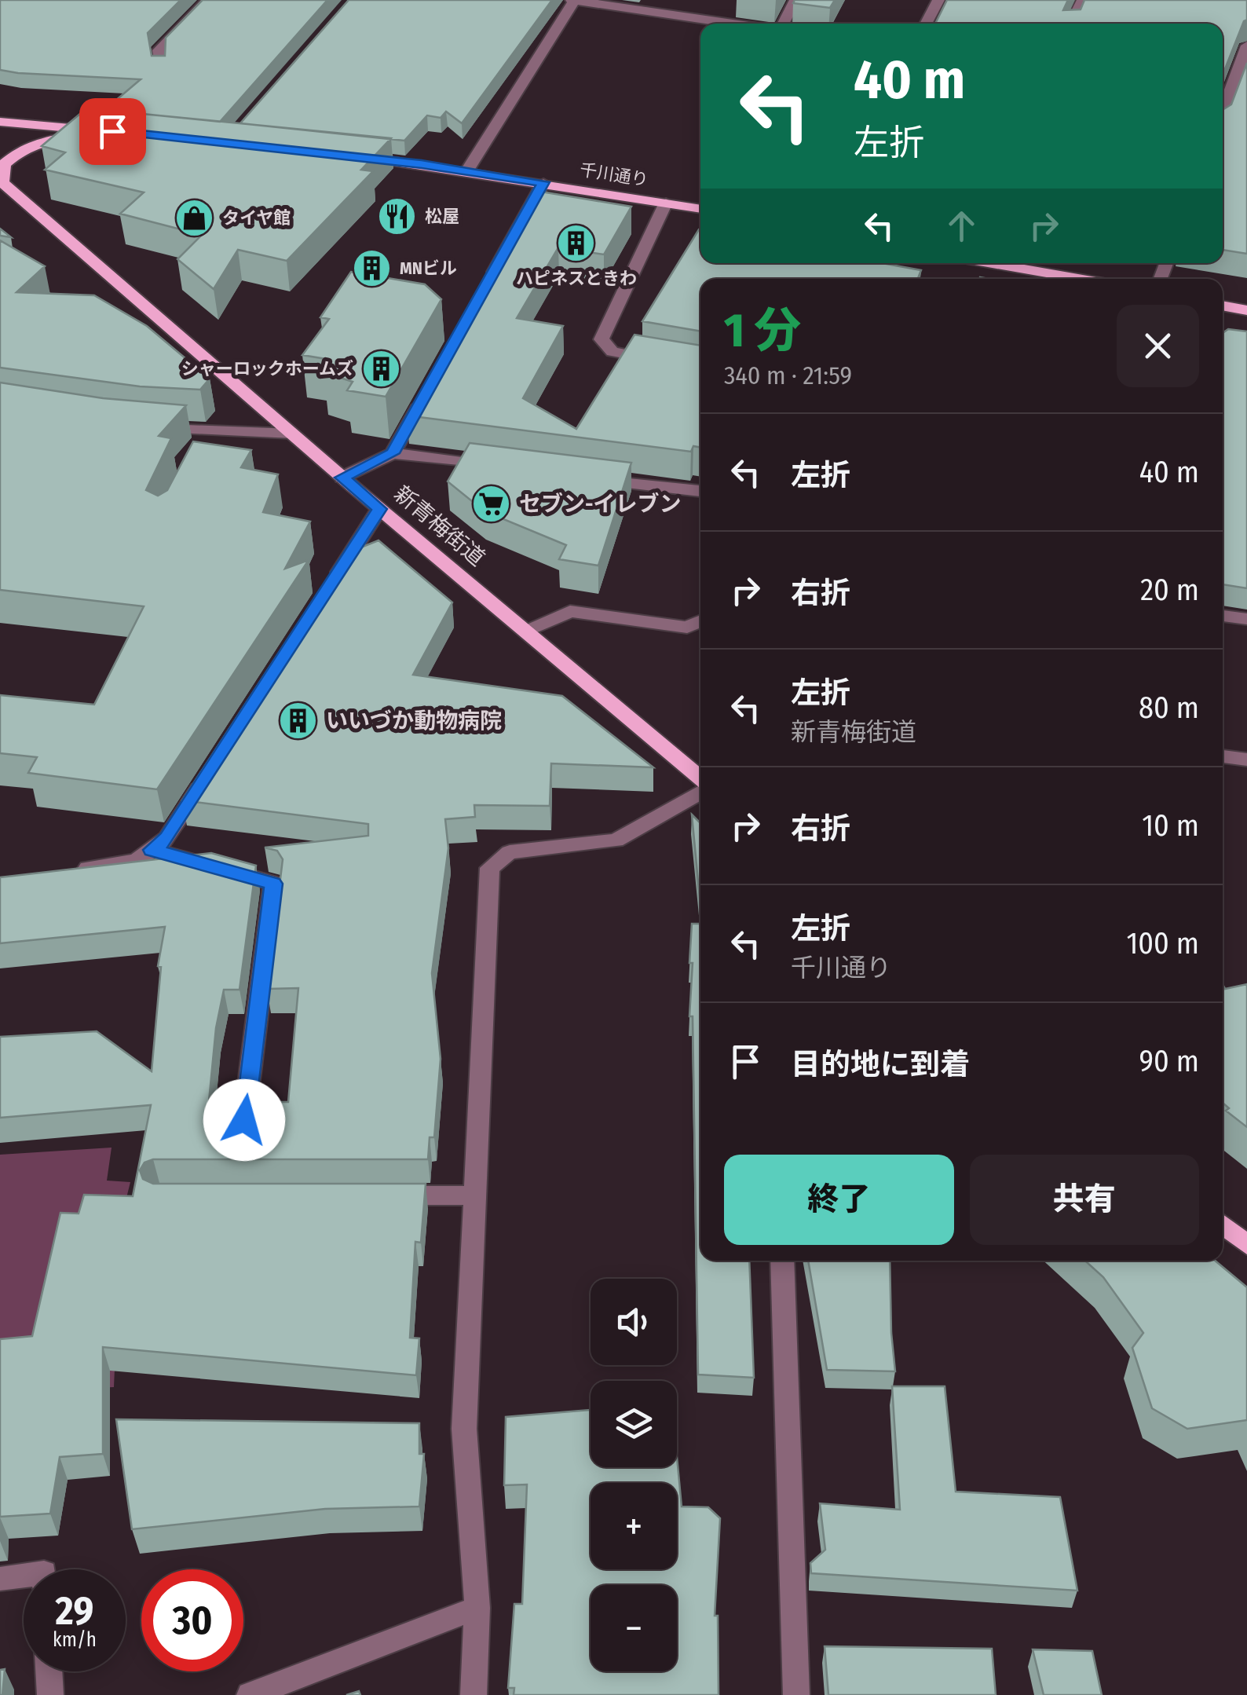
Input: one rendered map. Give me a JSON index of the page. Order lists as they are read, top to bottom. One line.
{"streets":{"main road":["千川通り","新青梅街道"]},"places":{"restaurant":["松屋"],"shop":["タイヤ館"],"building":["ハピネスときわ","MNビル","シャーロックホームズ","いいづか動物病院"],"supermarket":["セブン-イレブン"]},"page":{"turn":["40 m","左折"],"heading":["1 分","340 m · 21:59"],"list":[{"name":"左折","value":"40 m"},{"name":"右折","value":"20 m"},{"name":"左折","note":"新青梅街道","value":"80 m"},{"name":"右折","value":"10 m"},{"name":"左折","note":"千川通り","value":"100 m"},{"name":"目的地に到着","value":"90 m"}],"buttons":["終了","共有"],"map_buttons":["+","−"],"speed":"29 km/h","limit":"30"}}
